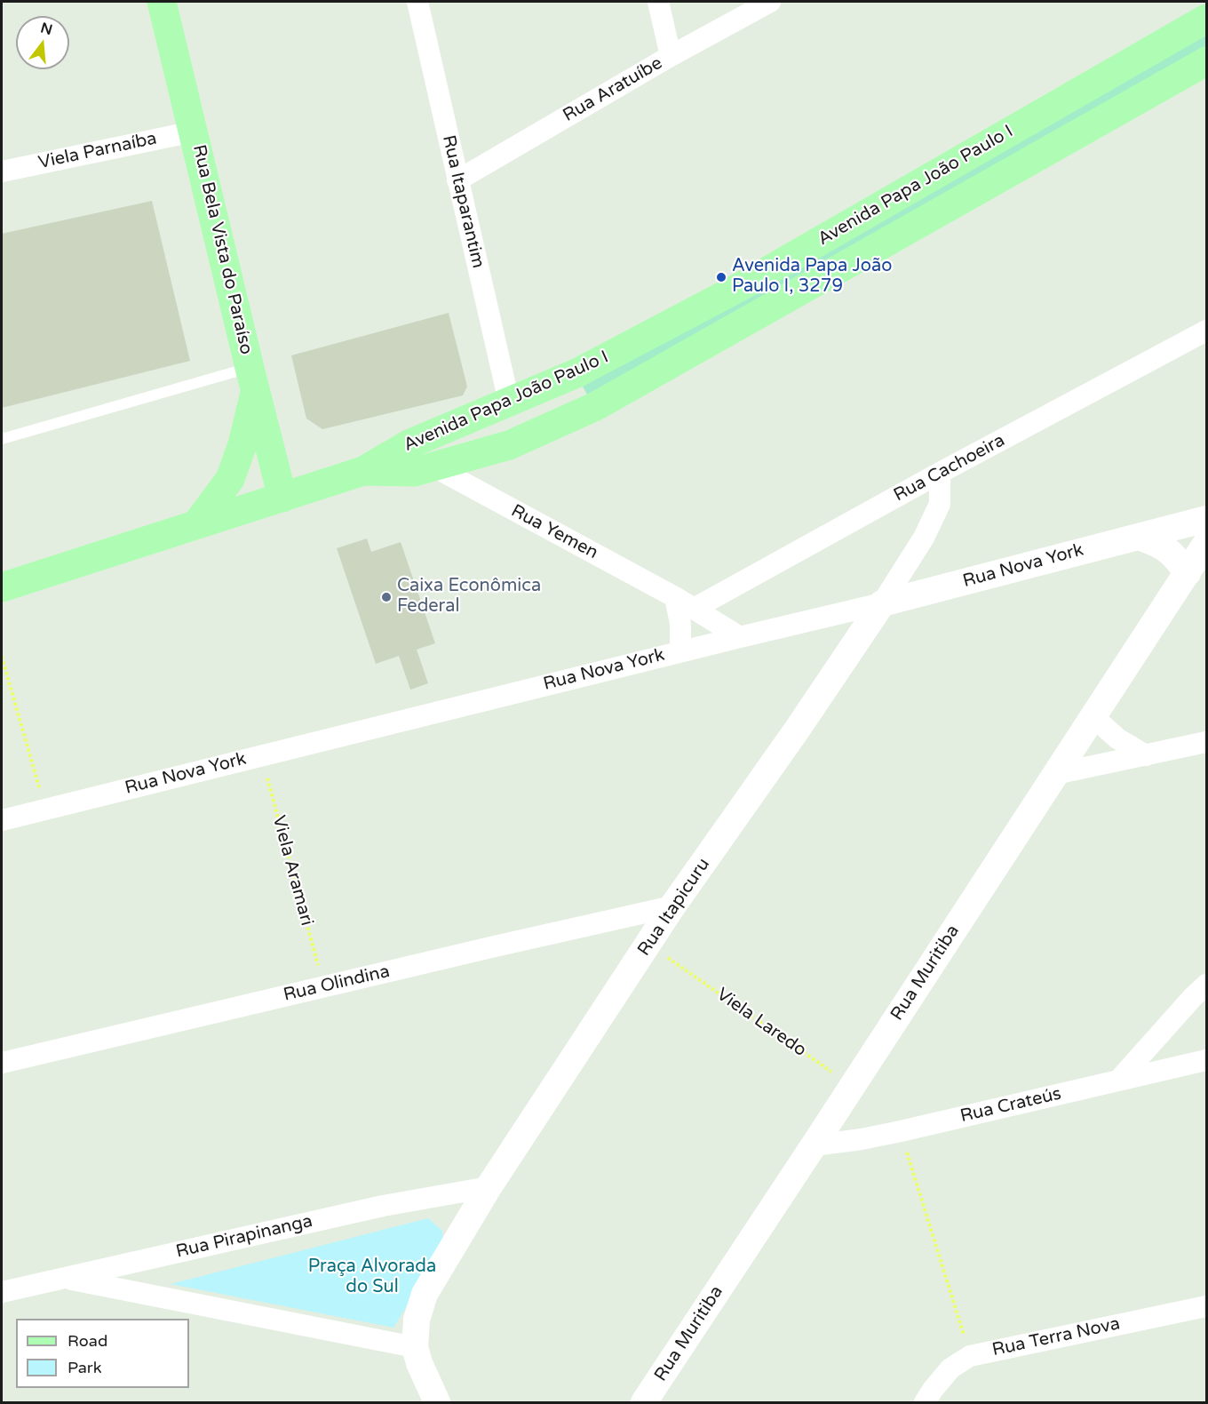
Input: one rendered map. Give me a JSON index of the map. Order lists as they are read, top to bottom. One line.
{"streets":{"main road":["Avenida Papa João Paulo I","Rua Bela Vista do Paraíso"],"street":["Rua Aratuíbe","Viela Parnaíba","Rua Itaparantim","Rua Cachoeira","Rua Yemen","Rua Nova York","Rua Itapicuru","Rua Muritiba","Rua Olindina","Rua Crateús","Rua Pirapinanga","Rua Terra Nova"],"path":["Viela Aramari","Viela Laredo"]},"crossings":[["Rua Aratuíbe","Rua Itaparantim"],["Viela Parnaíba","Rua Bela Vista do Paraíso"],["Avenida Papa João Paulo I","Rua Itaparantim"],["Avenida Papa João Paulo I","Rua Bela Vista do Paraíso"],["Avenida Papa João Paulo I","Rua Yemen"],["Rua Cachoeira","Rua Yemen"],["Rua Cachoeira","Rua Itapicuru"],["Rua Yemen","Rua Nova York"],["Rua Nova York","Viela Aramari"],["Rua Nova York","Rua Itapicuru"],["Viela Aramari","Rua Olindina"],["Rua Itapicuru","Rua Olindina"],["Rua Itapicuru","Rua Pirapinanga"],["Rua Muritiba","Viela Laredo"],["Rua Muritiba","Rua Crateús"]],"parks":["Praça Alvorada do Sul"],"places":["Avenida Papa João Paulo I, 3279","Caixa Econômica Federal"],"legend":["Road","Park"],"north":"top"}
